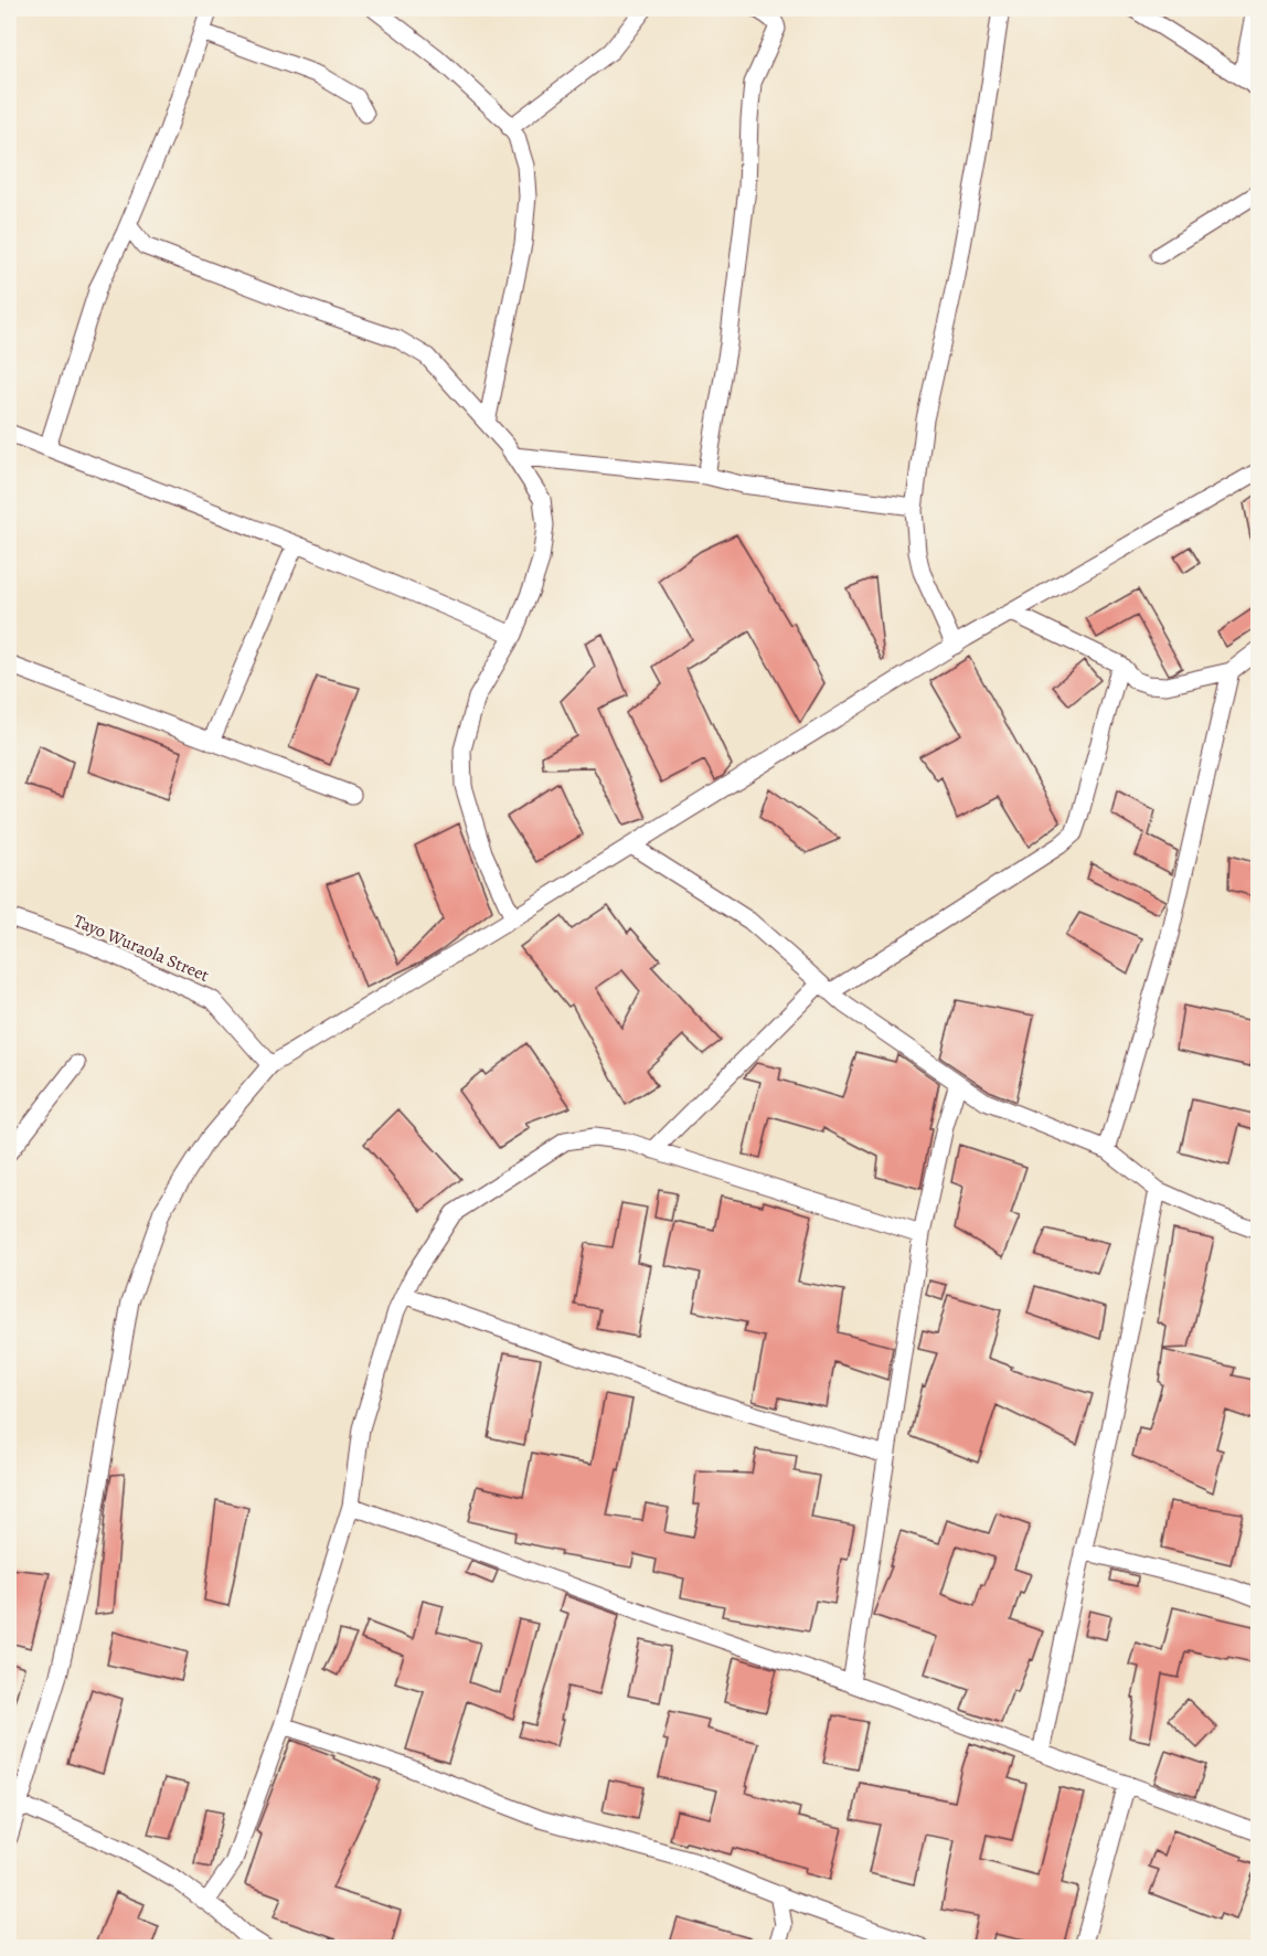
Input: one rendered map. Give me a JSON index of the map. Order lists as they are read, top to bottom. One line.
{"streets":{"street":["Tayo Wuraola Street"]}}
